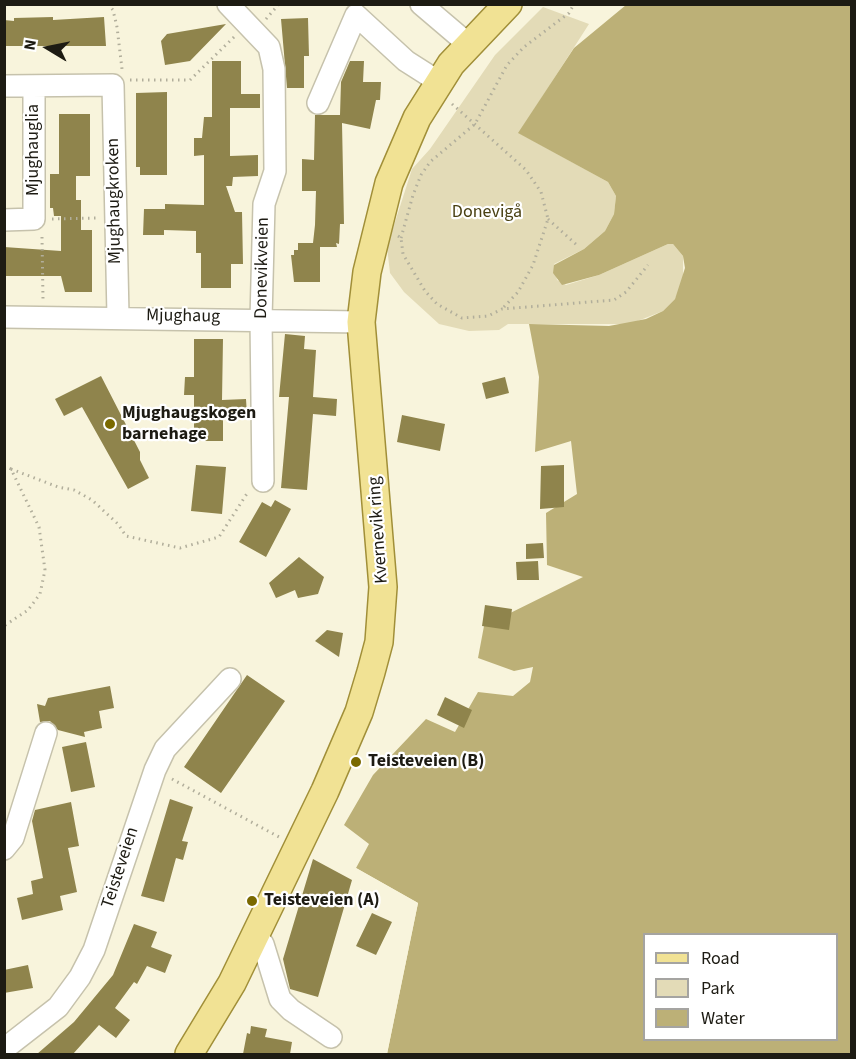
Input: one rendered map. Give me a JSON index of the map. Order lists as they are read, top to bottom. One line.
{"streets":{"main road":["Kvernevik ring"],"street":["Mjughauglia","Mjughaugkroken","Donevikveien","Mjughaug","Teisteveien"]},"crossings":[["Mjughauglia","Mjughaugkroken"],["Mjughaugkroken","Mjughaug"],["Donevikveien","Mjughaug"],["Mjughaug","Kvernevik ring"]],"parks":["Donevigå"],"places":["Mjughaugskogen barnehage","Teisteveien (B)","Teisteveien (A)"],"legend":["Road","Park","Water"],"north":"left"}
